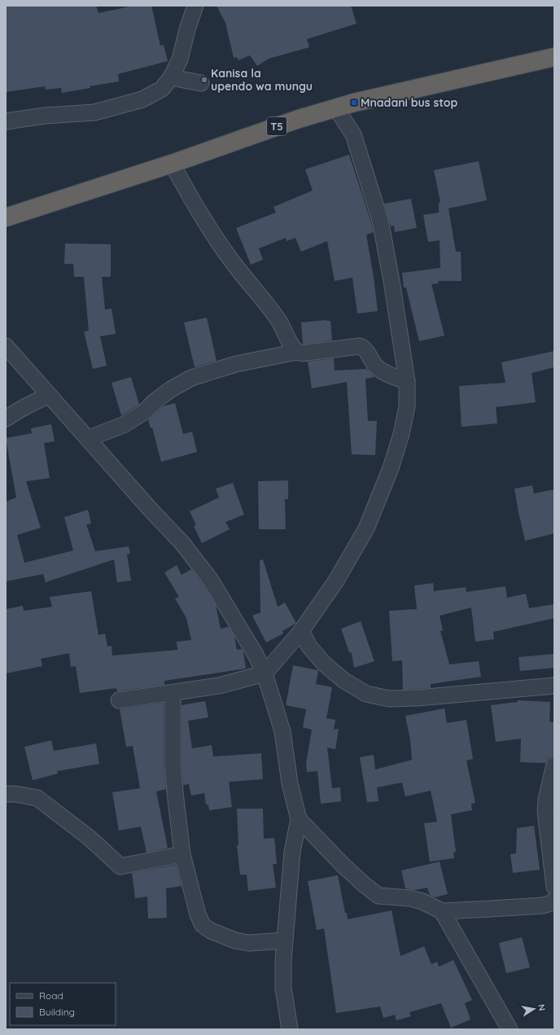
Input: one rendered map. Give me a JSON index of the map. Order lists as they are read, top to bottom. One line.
{"streets":{"highway":["T5"]},"places":{"other":["Kanisa la upendo wa mungu"],"transit":["Mnadani bus stop"]},"legend":["Road","Building"],"north":"right"}
